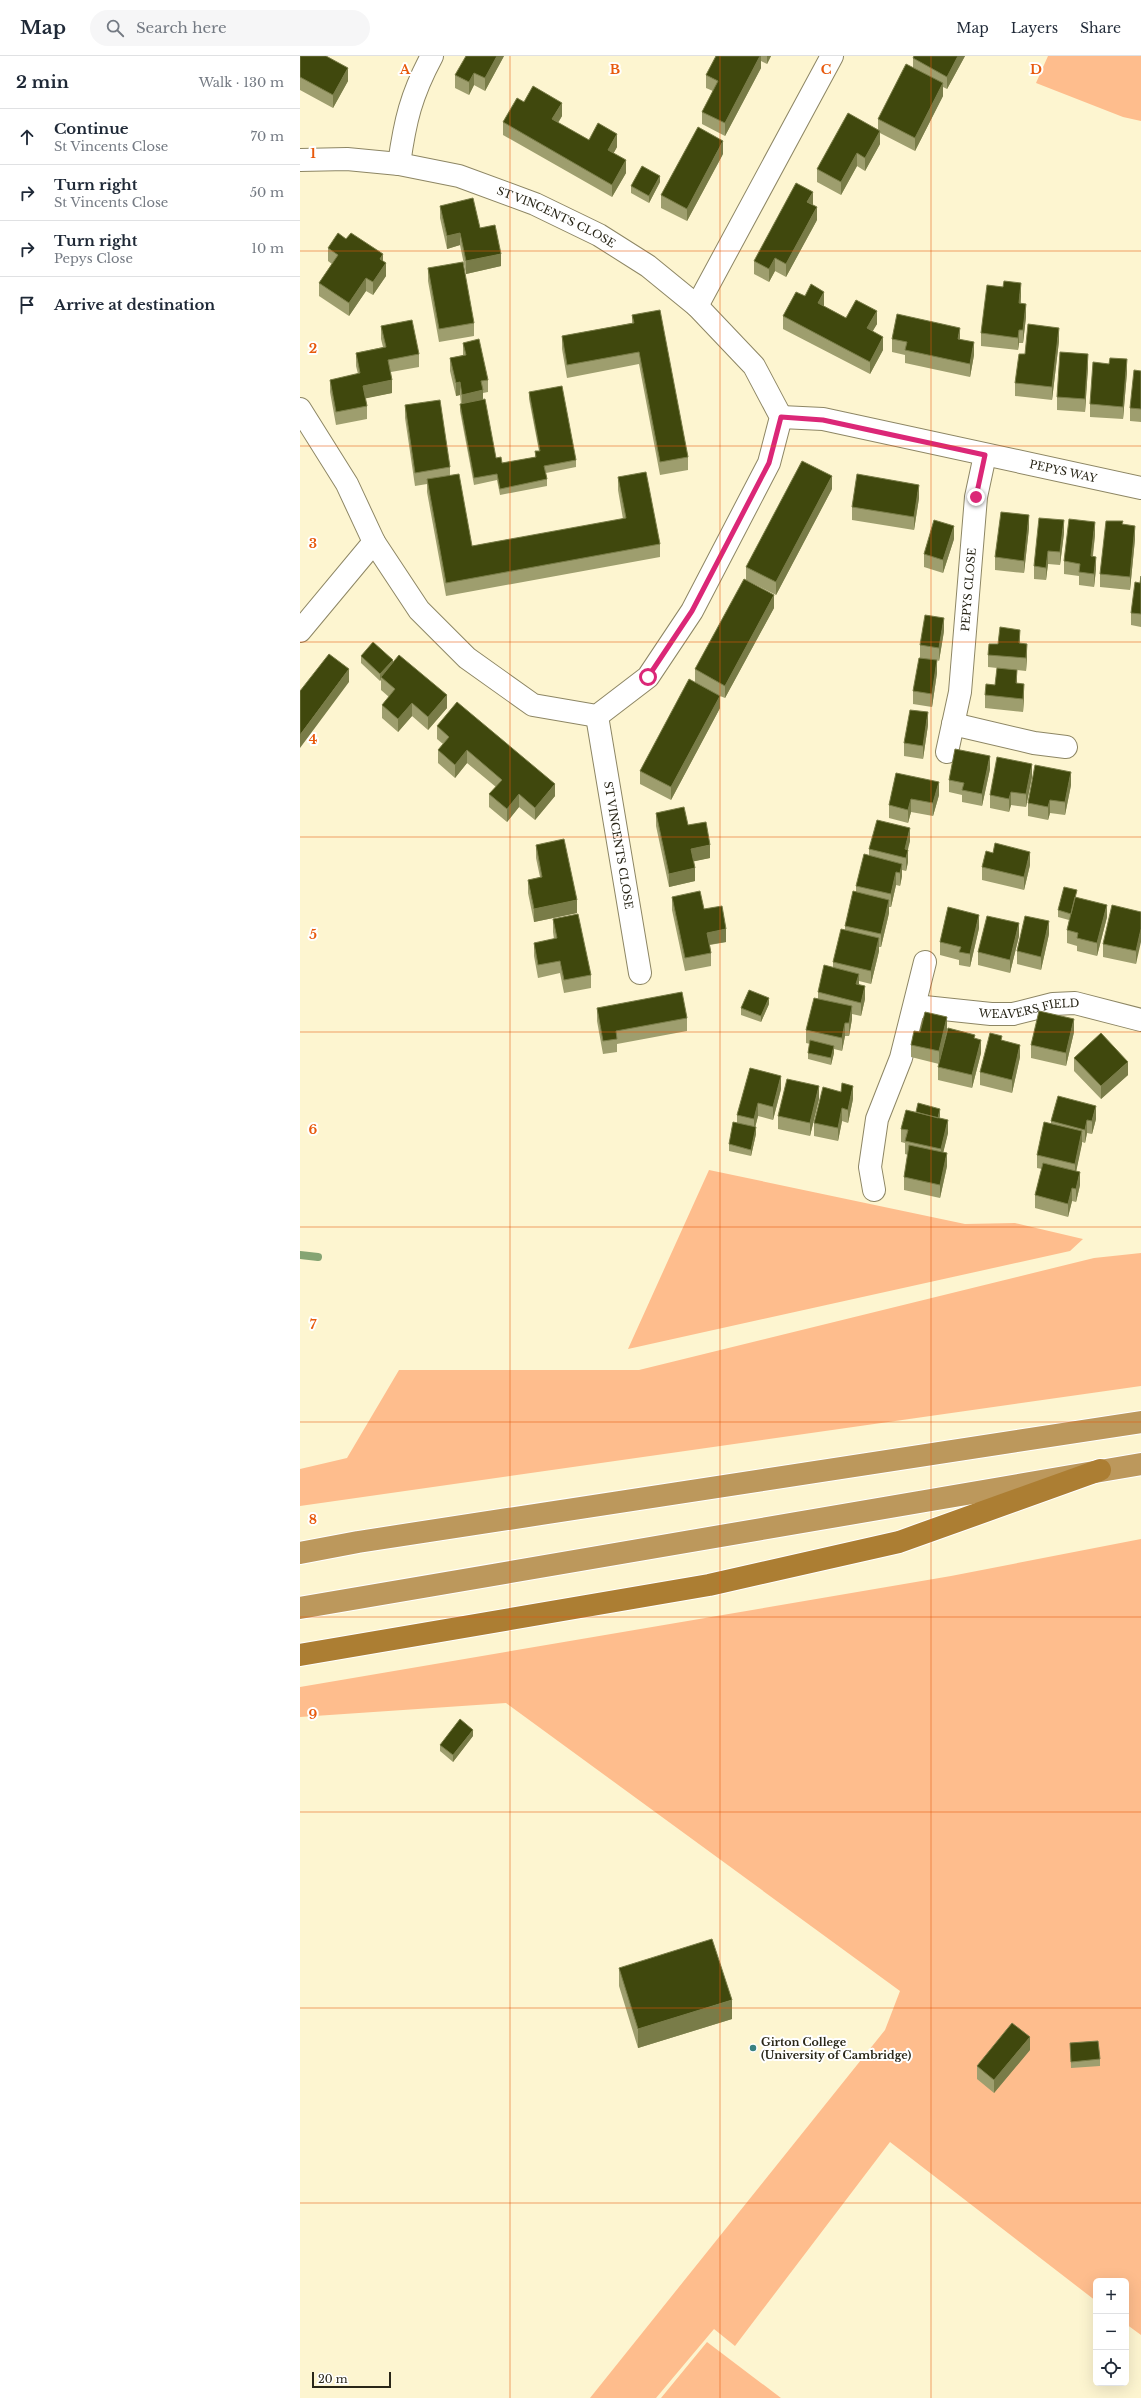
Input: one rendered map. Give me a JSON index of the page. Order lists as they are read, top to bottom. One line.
{"streets":{"street":["ST VINCENTS CLOSE","PEPYS WAY","PEPYS CLOSE","WEAVERS FIELD"]},"crossings":[["PEPYS WAY","PEPYS CLOSE"]],"places":["Girton College (University of Cambridge)"],"scale_bar":"20 m","page":{"header":"Map","search":"Search here","nav":["Map","Layers","Share"],"heading":["2 min","Walk · 130 m"],"list":[["Continue","St Vincents Close","70 m"],["Turn right","St Vincents Close","50 m"],["Turn right","Pepys Close","10 m"],"Arrive at destination"],"map_buttons":["+","−"],"scale":"20 m"},"grid":{"columns":["A","B","C","D"],"rows":["1","2","3","4","5","6","7","8","9"]}}
